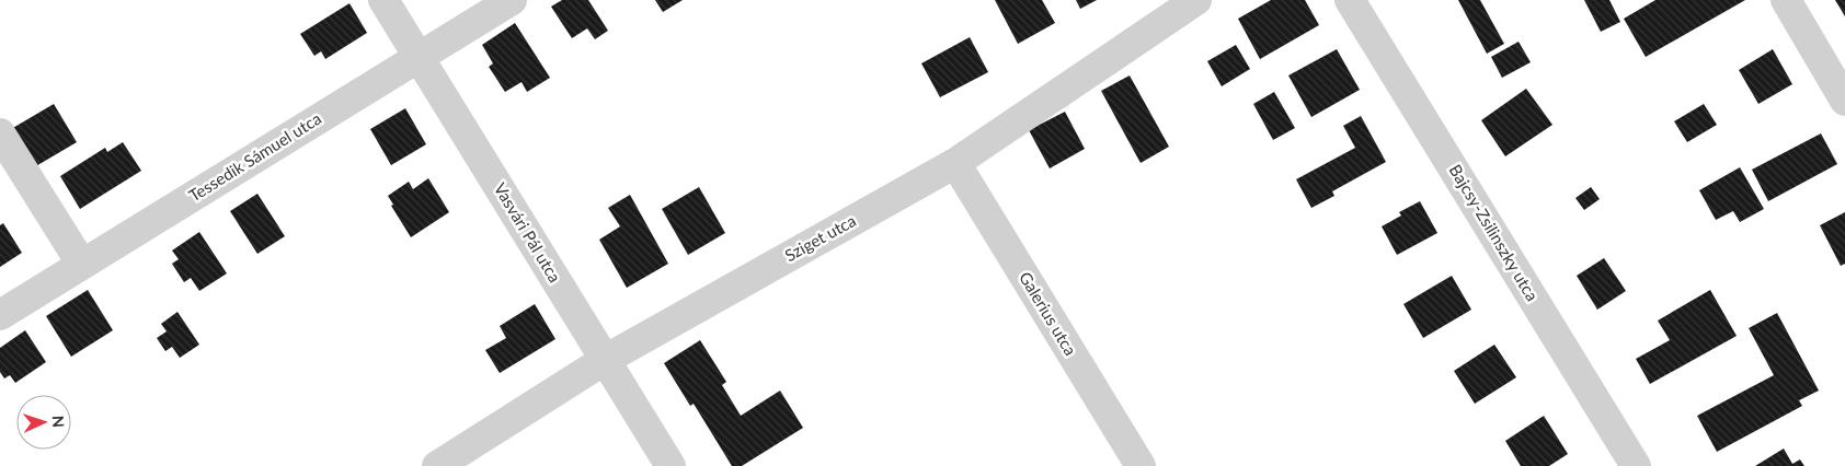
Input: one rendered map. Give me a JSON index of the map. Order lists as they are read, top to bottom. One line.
{"streets":{"street":["Tessedik Sámuel utca","Vasvári Pál utca","Bajcsy-Zsilinszky utca","Sziget utca","Galerius utca"]},"crossings":[["Tessedik Sámuel utca","Vasvári Pál utca"],["Vasvári Pál utca","Sziget utca"],["Sziget utca","Galerius utca"]],"north":"right"}
